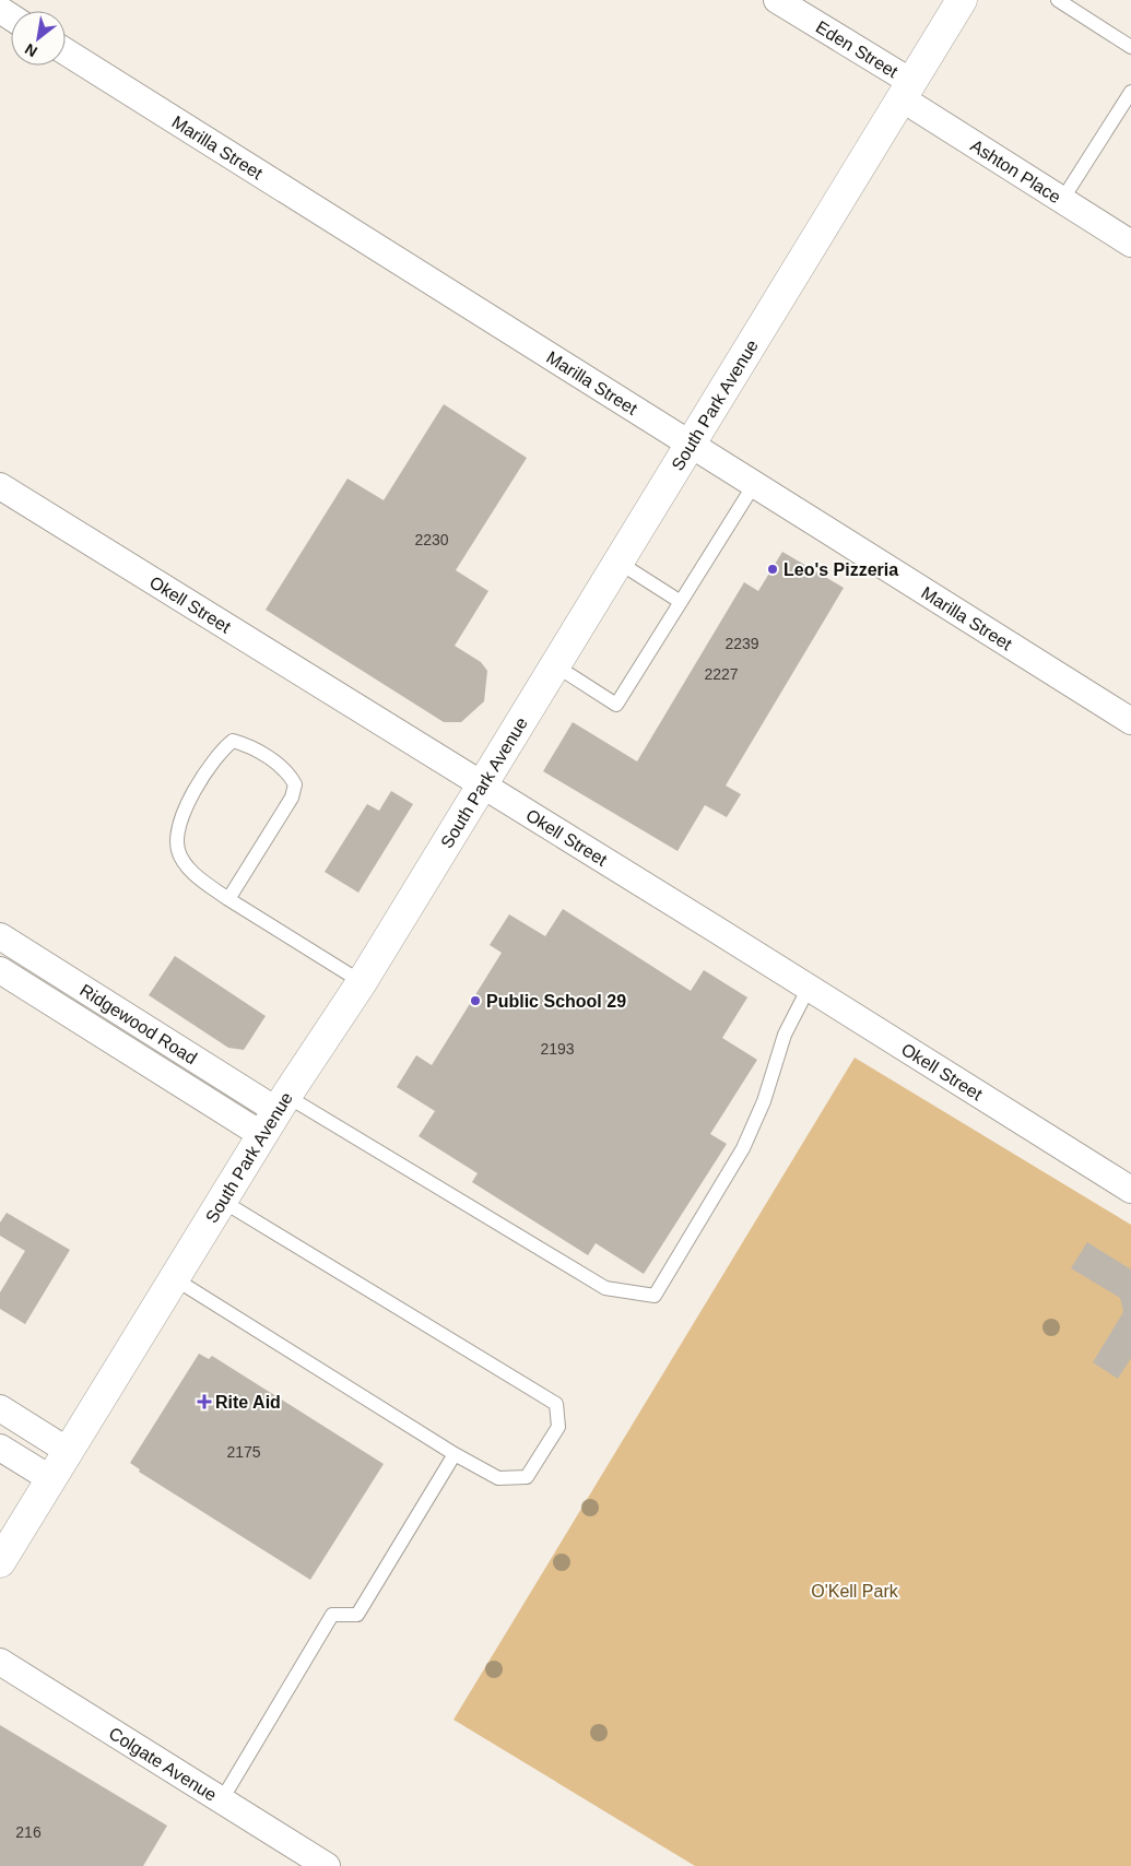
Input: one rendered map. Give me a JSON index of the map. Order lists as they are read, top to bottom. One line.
{"streets":{"main road":["South Park Avenue"],"street":["Eden Street","Marilla Street","Ashton Place","Okell Street","Ridgewood Road","Colgate Avenue"]},"crossings":[["Eden Street","Ashton Place"],["Eden Street","South Park Avenue"],["Marilla Street","South Park Avenue"],["Ashton Place","South Park Avenue"],["South Park Avenue","Okell Street"],["South Park Avenue","Ridgewood Road"]],"parks":["O'Kell Park"],"places":{"other":["Leo's Pizzeria","Public School 29"],"health":["Rite Aid"]},"house_numbers":["2230","2239","2227","2193","2175","216"],"north":"bottom left"}
